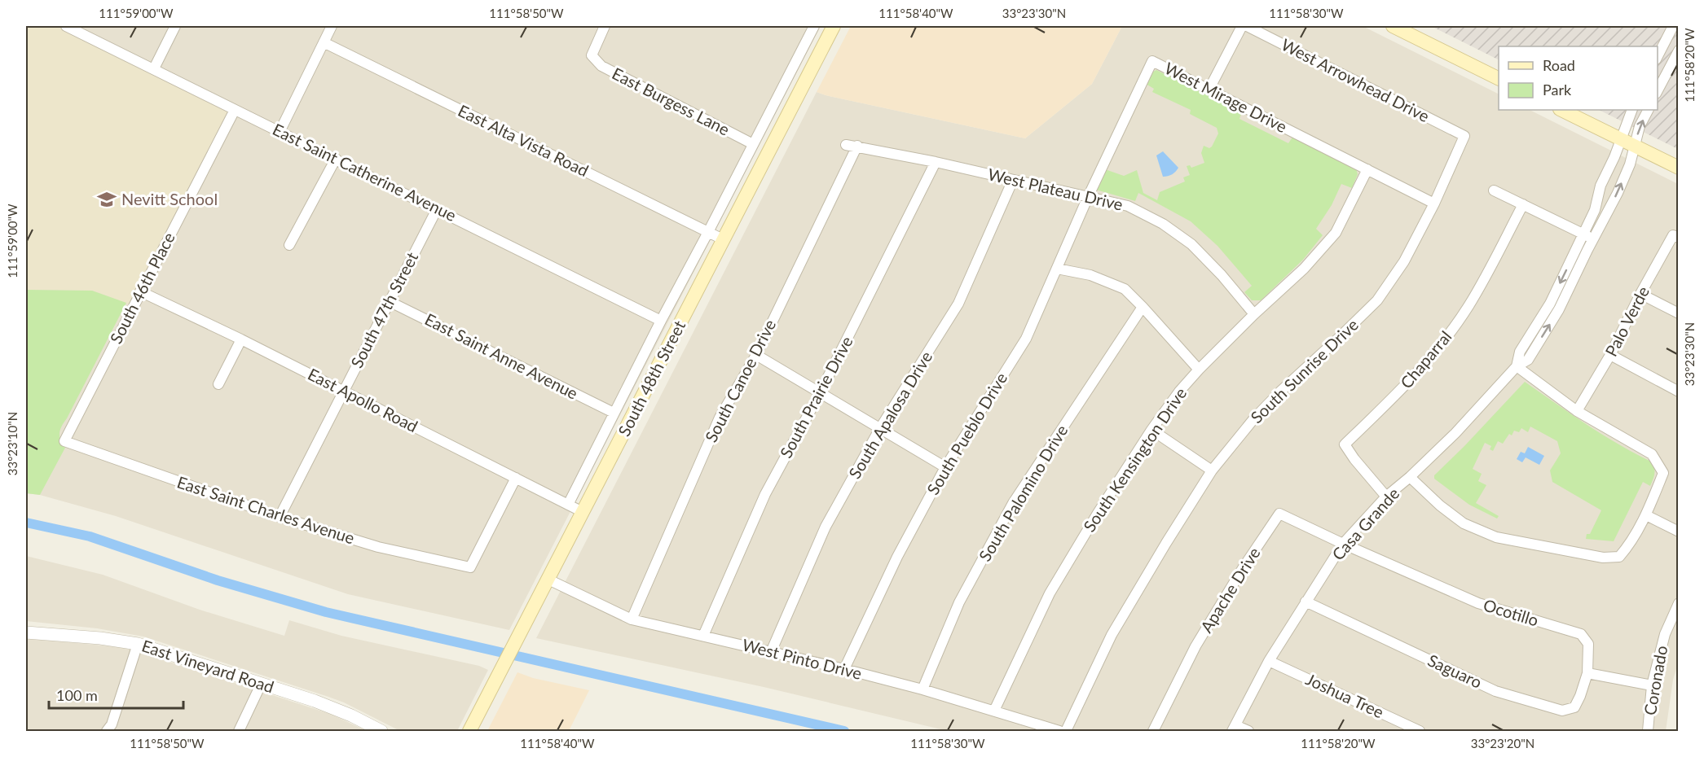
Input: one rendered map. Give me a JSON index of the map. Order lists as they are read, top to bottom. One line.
{"streets":{"main road":["South 48th Street"],"street":["West Arrowhead Drive","West Mirage Drive","East Burgess Lane","East Alta Vista Road","East Saint Catherine Avenue","West Plateau Drive","South 46th Place","South 47th Street","Palo Verde","East Saint Anne Avenue","Chaparral","South Sunrise Drive","South Canoe Drive","South Prairie Drive","East Apollo Road","South Apalosa Drive","South Pueblo Drive","South Kensington Drive","South Palomino Drive","East Saint Charles Avenue","Casa Grande","Apache Drive","Ocotillo","West Pinto Drive","East Vineyard Road","Saguaro","Coronado","Joshua Tree"]},"crossings":[["West Arrowhead Drive","South Sunrise Drive"],["West Mirage Drive","West Plateau Drive"],["West Mirage Drive","South Sunrise Drive"],["West Mirage Drive","South Pueblo Drive"],["West Mirage Drive","South Kensington Drive"],["East Burgess Lane","South 48th Street"],["East Alta Vista Road","South 48th Street"],["East Saint Catherine Avenue","South 46th Place"],["East Saint Catherine Avenue","South 47th Street"],["East Saint Catherine Avenue","South 48th Street"],["West Plateau Drive","South Canoe Drive"],["West Plateau Drive","South Prairie Drive"],["West Plateau Drive","South Apalosa Drive"],["West Plateau Drive","South Pueblo Drive"],["West Plateau Drive","South Kensington Drive"],["South 46th Place","East Apollo Road"],["South 46th Place","East Saint Charles Avenue"],["South 47th Street","East Saint Anne Avenue"],["South 47th Street","East Apollo Road"],["South 47th Street","East Saint Charles Avenue"],["East Saint Anne Avenue","South 48th Street"],["Chaparral","Casa Grande"],["South 48th Street","East Apollo Road"],["South 48th Street","West Pinto Drive"],["South Canoe Drive","West Pinto Drive"],["South Prairie Drive","West Pinto Drive"],["East Apollo Road","East Saint Charles Avenue"],["South Apalosa Drive","West Pinto Drive"],["South Pueblo Drive","West Pinto Drive"],["South Kensington Drive","West Pinto Drive"],["South Palomino Drive","West Pinto Drive"],["Casa Grande","Apache Drive"],["Casa Grande","Ocotillo"],["Casa Grande","Saguaro"],["Casa Grande","Joshua Tree"],["Apache Drive","Ocotillo"],["Ocotillo","Saguaro"]],"places":{"school or university":["Nevitt School"]},"legend":["Road","Park"],"scale_bar":"100 m","coordinates":["111°59'00\"W","111°58'50\"W","111°58'40\"W","33°23'30\"N","111°58'30\"W","111°58'20\"W","33°23'10\"N","33°23'20\"N"]}
